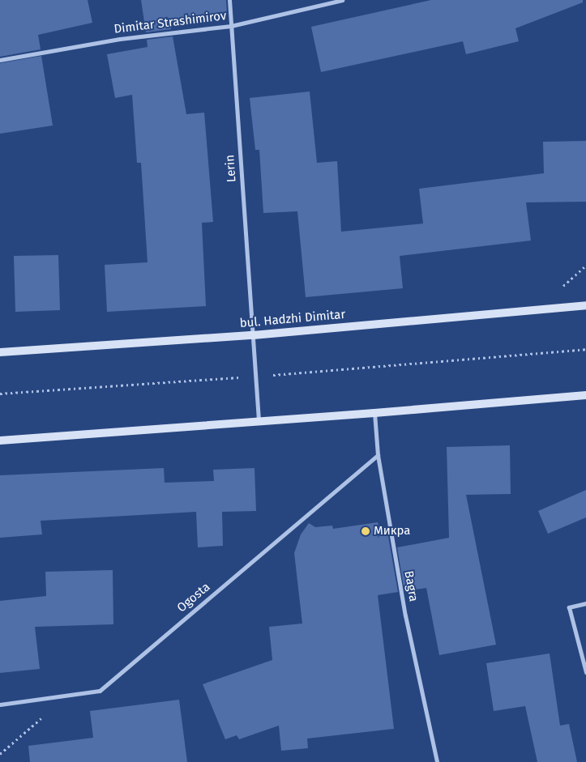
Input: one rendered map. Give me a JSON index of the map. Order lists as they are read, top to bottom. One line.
{"streets":{"main road":["bul. Hadzhi Dimitar"],"street":["Dimitar Strashimirov","Lerin","Bagra","Ogosta"]},"crossings":[["Dimitar Strashimirov","Lerin"],["Lerin","bul. Hadzhi Dimitar"],["Bagra","Ogosta"]],"places":["Микра"]}
